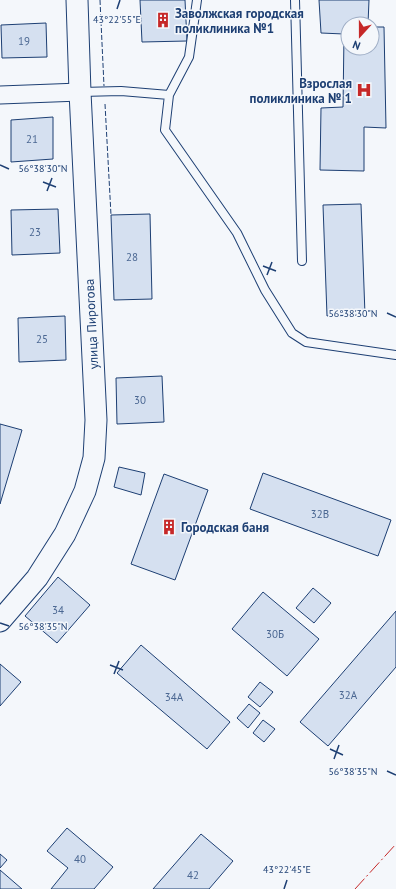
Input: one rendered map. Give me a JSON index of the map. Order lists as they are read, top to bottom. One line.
{"streets":{"street":["улица Пирогова"]},"places":{"building":["Заволжская городская поликлиника №1","Городская баня"],"hospital":["Взрослая поликлиника № 1"]},"house_numbers":["19","21","23","28","25","30","32В","34","30Б","32А","34А","40","42"],"north":"bottom","coordinates":["43°22'55\"E","56°38'30\"N","56°38'35\"N","43°22'45\"E"]}
